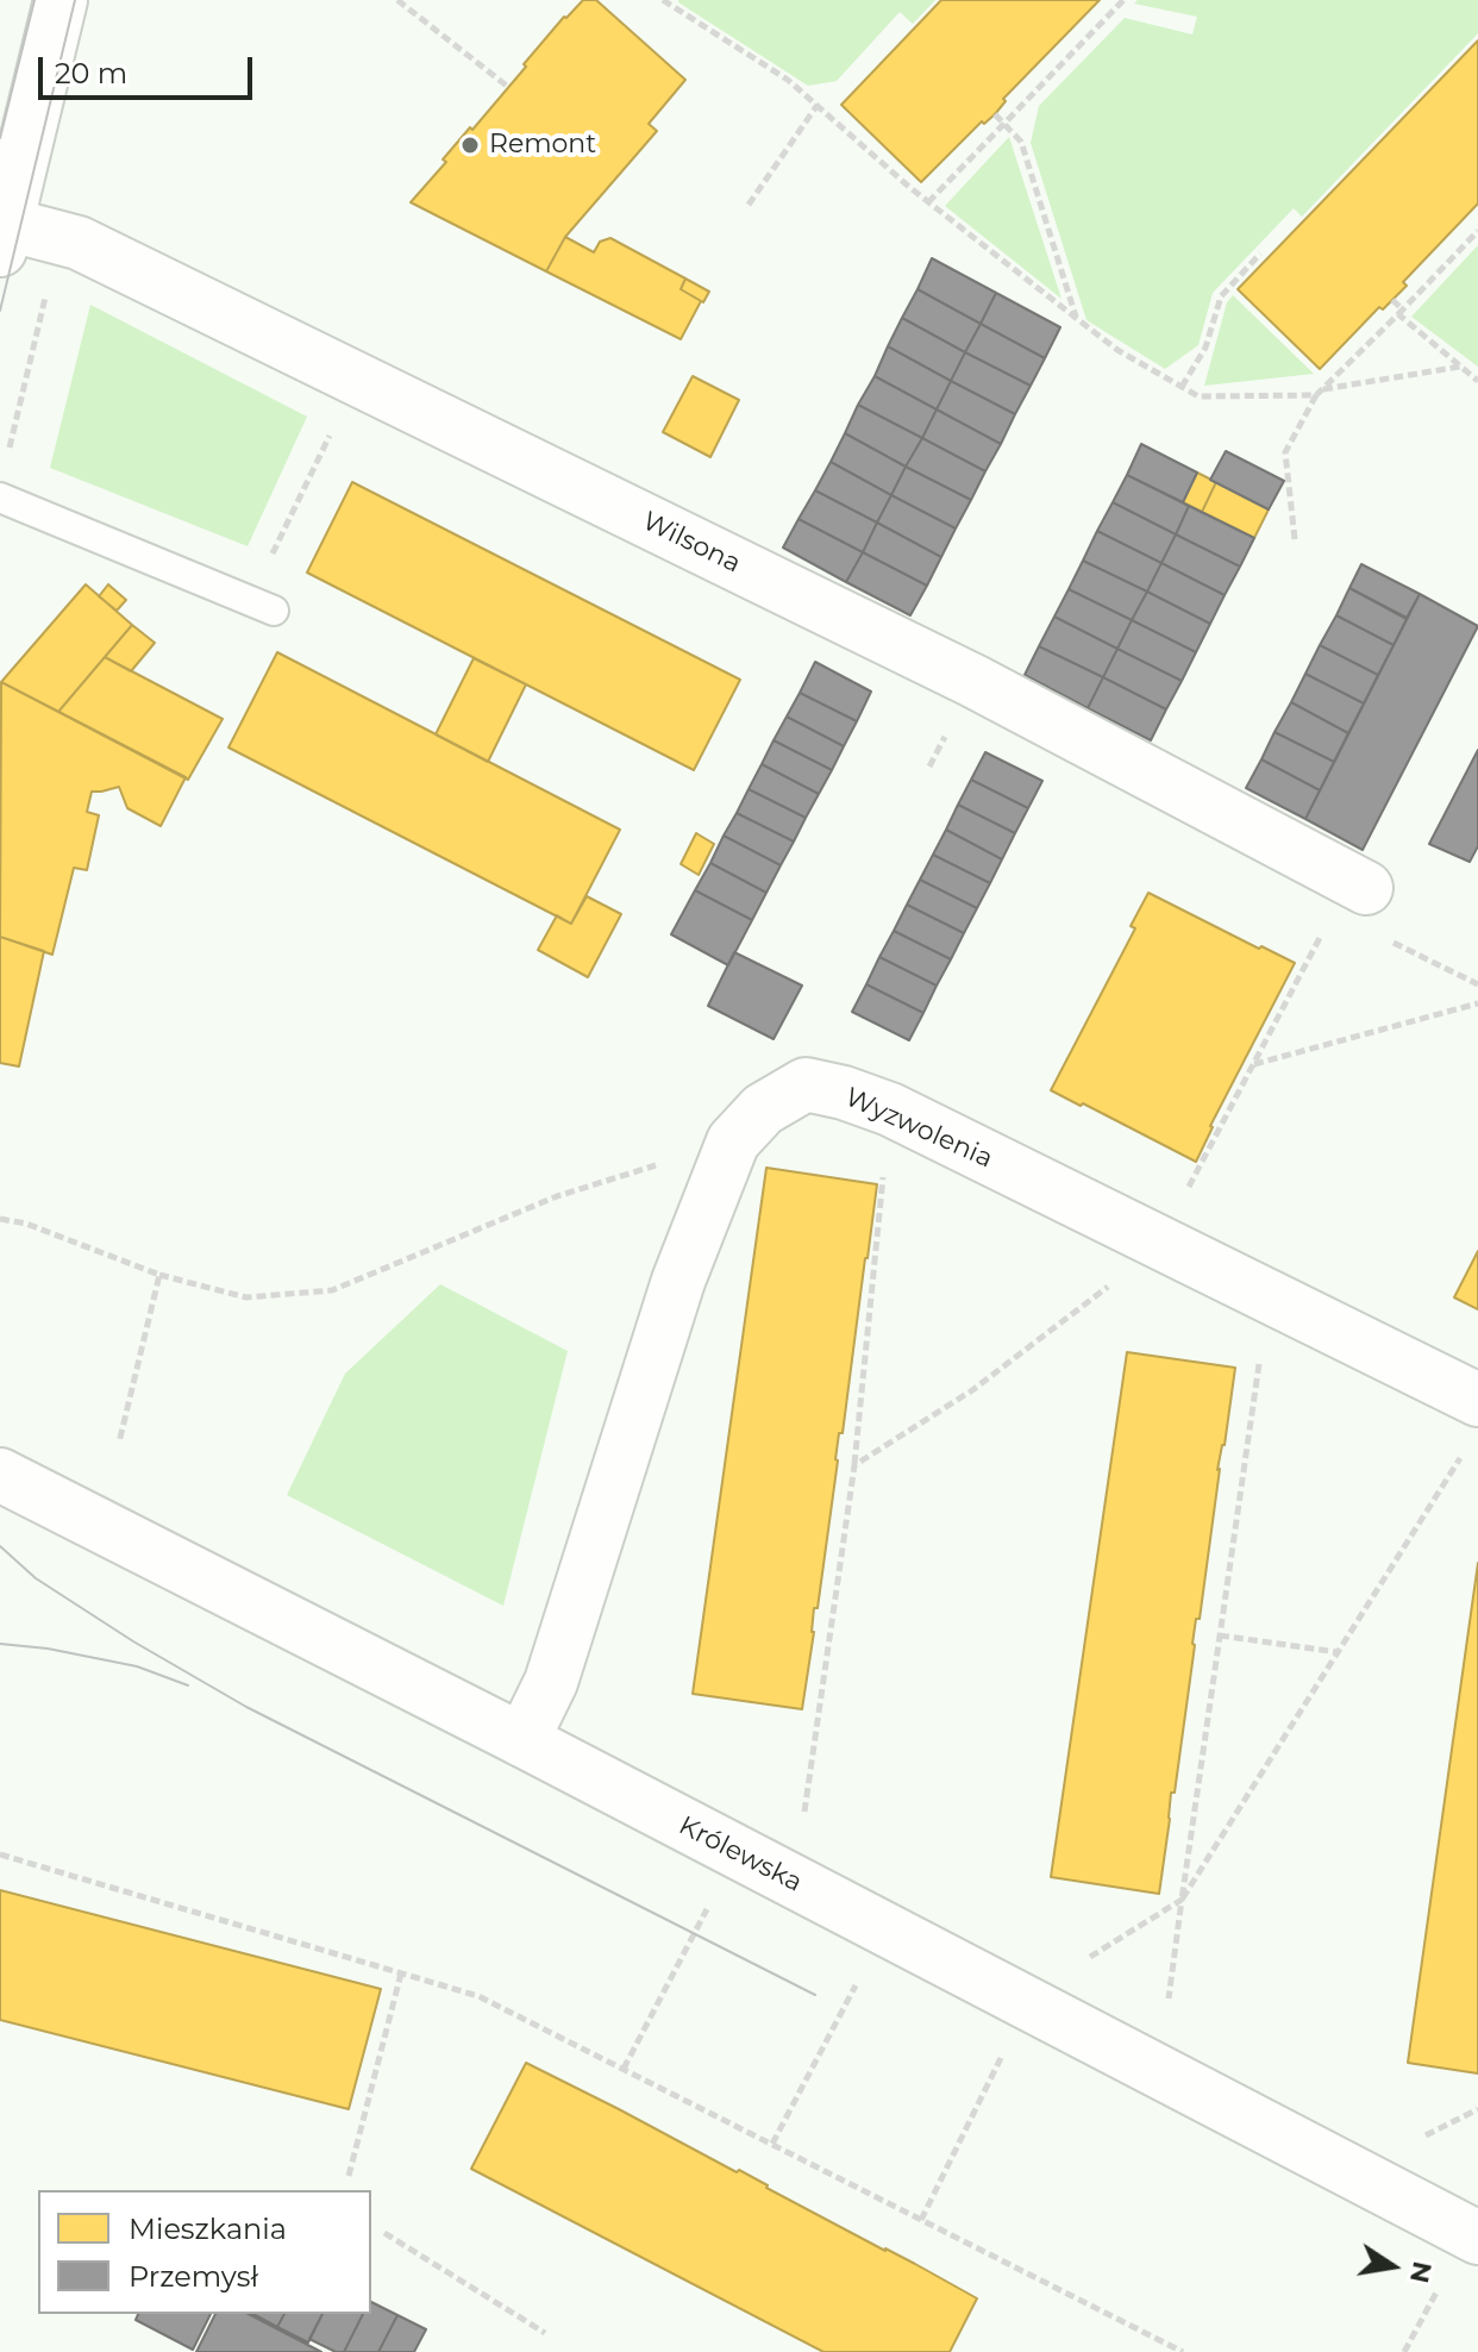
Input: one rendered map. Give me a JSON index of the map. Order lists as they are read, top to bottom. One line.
{"streets":{"street":["Wilsona","Wyzwolenia","Królewska"]},"crossings":[["Wyzwolenia","Królewska"]],"places":["Remont"],"legend":["Mieszkania","Przemysł"],"scale_bar":"20 m","north":"right"}
